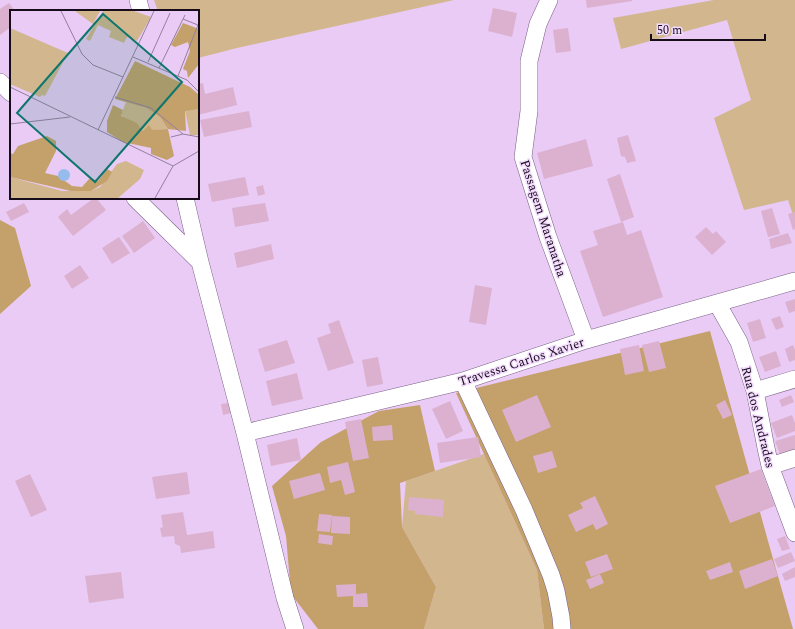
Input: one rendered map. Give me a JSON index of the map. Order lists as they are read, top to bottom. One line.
{"streets":{"street":["Passagem Maranatha","Travessa Carlos Xavier","Rua dos Andrades"]},"crossings":[["Passagem Maranatha","Travessa Carlos Xavier"],["Travessa Carlos Xavier","Rua dos Andrades"]],"scale_bar":"50 m"}
